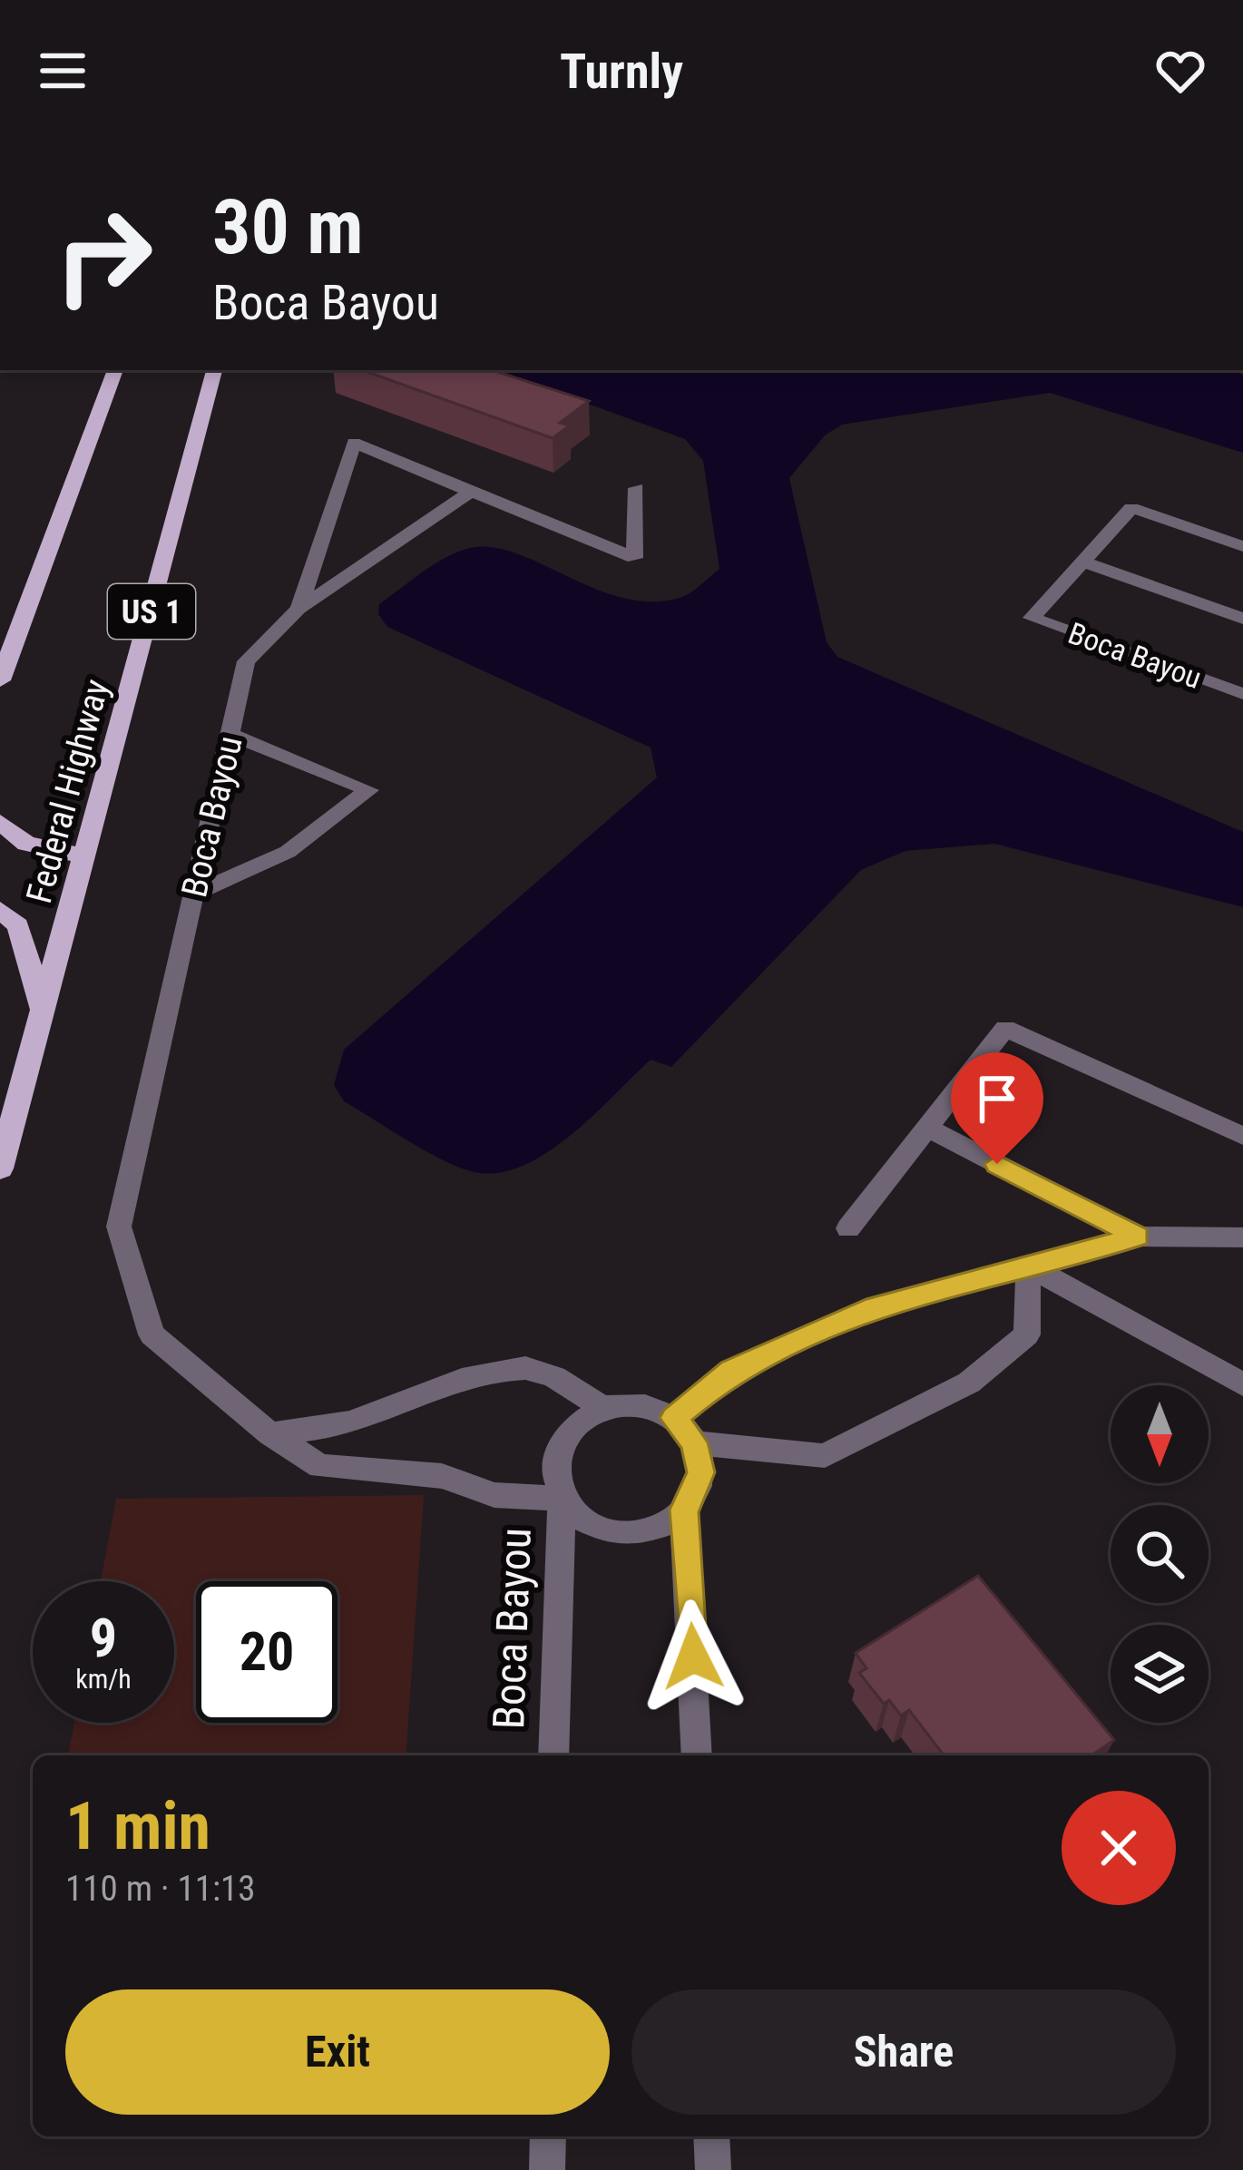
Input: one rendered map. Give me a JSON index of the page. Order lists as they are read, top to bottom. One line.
{"streets":{"main road":["US 1","Federal Highway"],"lane":["Boca Bayou"]},"north":"bottom","page":{"header":"Turnly","turn":["30 m","Boca Bayou"],"speed":"9 km/h","limit":"20","heading":["1 min","110 m · 11:13"],"buttons":["Exit","Share"]}}
